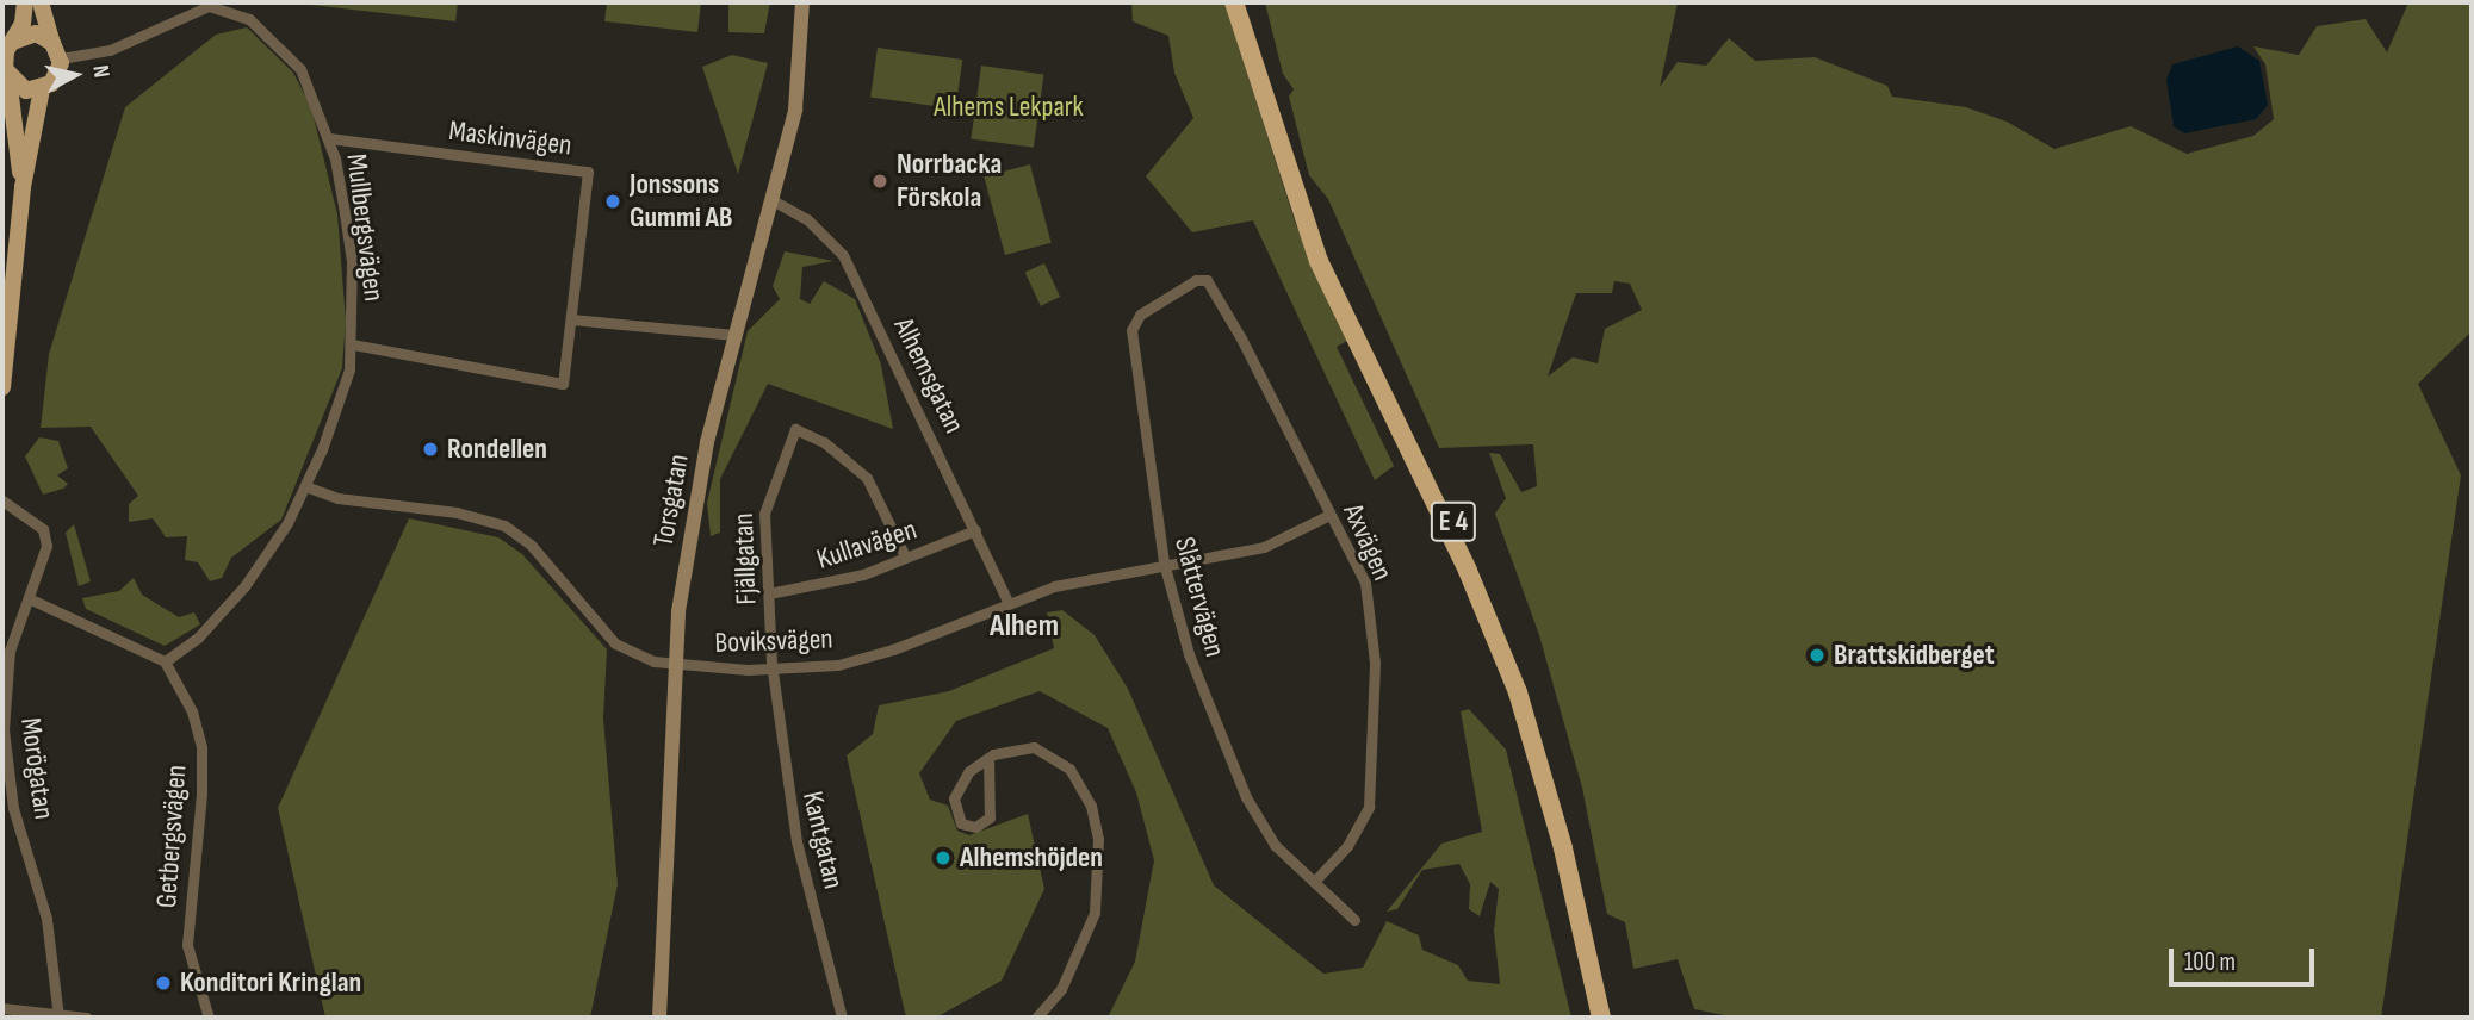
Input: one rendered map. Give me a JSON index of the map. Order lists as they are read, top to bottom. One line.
{"streets":{"highway":["E 4"],"main road":["Torsgatan"],"street":["Maskinvägen","Mullbergsvägen","Alhemsgatan","Axvägen","Kullavägen","Fjällgatan","Slåttervägen","Boviksvägen","Morögatan","Getbergsvägen","Kantgatan"]},"crossings":[["Maskinvägen","Mullbergsvägen"],["Mullbergsvägen","Boviksvägen"],["Mullbergsvägen","Getbergsvägen"],["Alhemsgatan","Torsgatan"],["Alhemsgatan","Kullavägen"],["Alhemsgatan","Boviksvägen"],["Torsgatan","Boviksvägen"],["Axvägen","Slåttervägen"],["Axvägen","Boviksvägen"],["Kullavägen","Fjällgatan"],["Fjällgatan","Boviksvägen"],["Fjällgatan","Kantgatan"],["Slåttervägen","Boviksvägen"],["Boviksvägen","Kantgatan"]],"districts":["Alhem"],"parks":["Alhems Lekpark"],"places":["Norrbacka Förskola","Jonssons Gummi AB","Rondellen","Brattskidberget","Alhemshöjden","Konditori Kringlan"],"scale_bar":"100 m","north":"right"}
